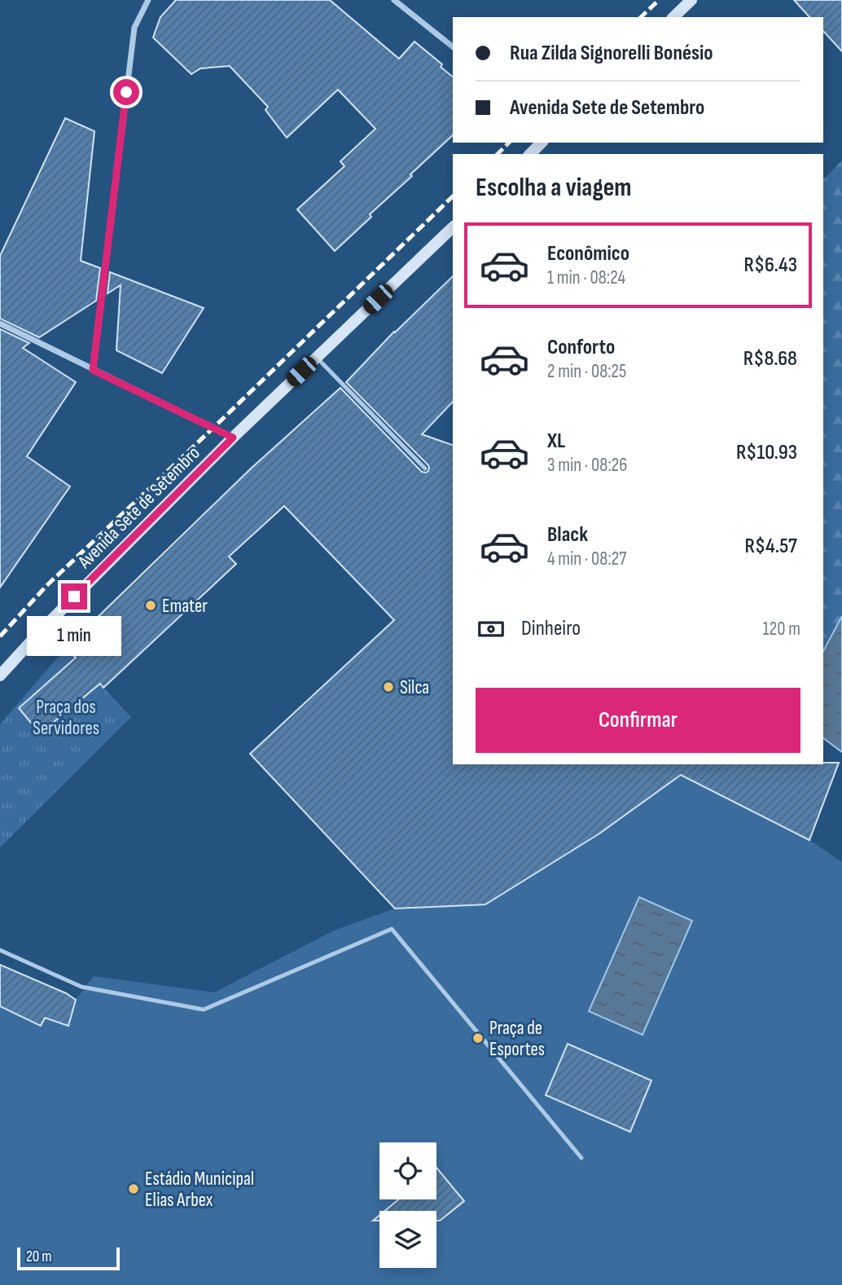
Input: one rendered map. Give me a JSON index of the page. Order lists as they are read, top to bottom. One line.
{"streets":{"main road":["Avenida Sete de Setembro"]},"parks":["Praça dos Servidores"],"places":["Emater","Silca","Praça de Esportes","Estádio Municipal Elias Arbex"],"scale_bar":"20 m","page":{"banner":["Rua Zilda Signorelli Bonésio","Avenida Sete de Setembro"],"heading":"Escolha a viagem","list":[{"name":"Econômico","note":"1 min · 08:24","value":"R$6.43"},{"name":"Conforto","note":"2 min · 08:25","value":"R$8.68"},{"name":"XL","note":"3 min · 08:26","value":"R$10.93"},{"name":"Black","note":"4 min · 08:27","value":"R$4.57"}],"pay":["Dinheiro","120 m"],"bubble":"1 min","buttons":"Confirmar","scale":"20 m"}}
